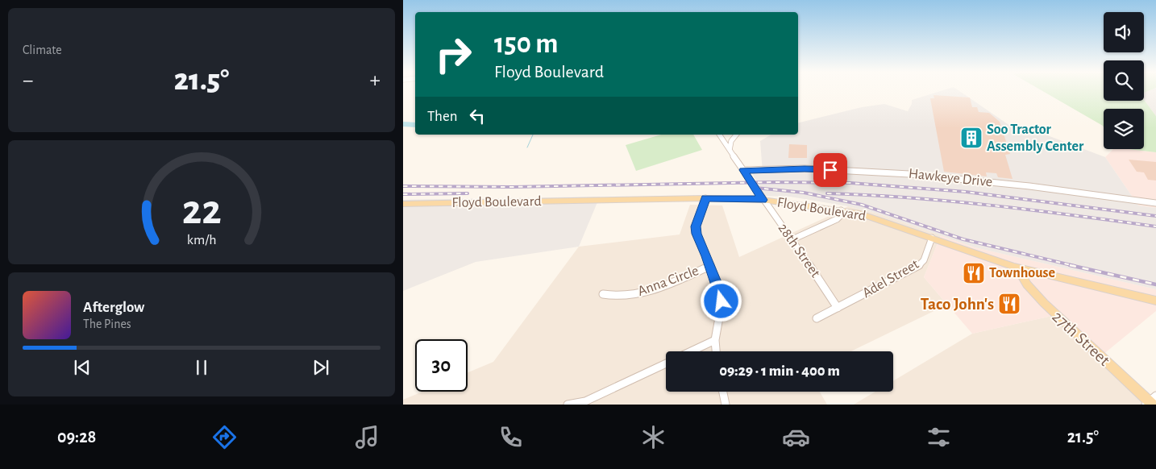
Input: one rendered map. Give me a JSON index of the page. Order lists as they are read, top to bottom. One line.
{"streets":{"main road":["Floyd Boulevard","27th Street"],"street":["Hawkeye Drive","28th Street","Adel Street","Anna Circle"]},"crossings":[["Hawkeye Drive","28th Street"],["Floyd Boulevard","28th Street"],["Floyd Boulevard","Adel Street"],["Floyd Boulevard","27th Street"],["28th Street","Adel Street"]],"places":{"building":["Soo Tractor Assembly Center"],"restaurant":["Townhouse","Taco John's"]},"page":{"tile":"Climate","turn":["150 m","Floyd Boulevard"],"heat":["−","21.5°","+"],"then":"Then","song":["Afterglow","The Pines"],"limit":"30","trip":"09:29 · 1 min · 400 m","tabs":["09:28","21.5°"],"gauge":["22","km/h"]}}
